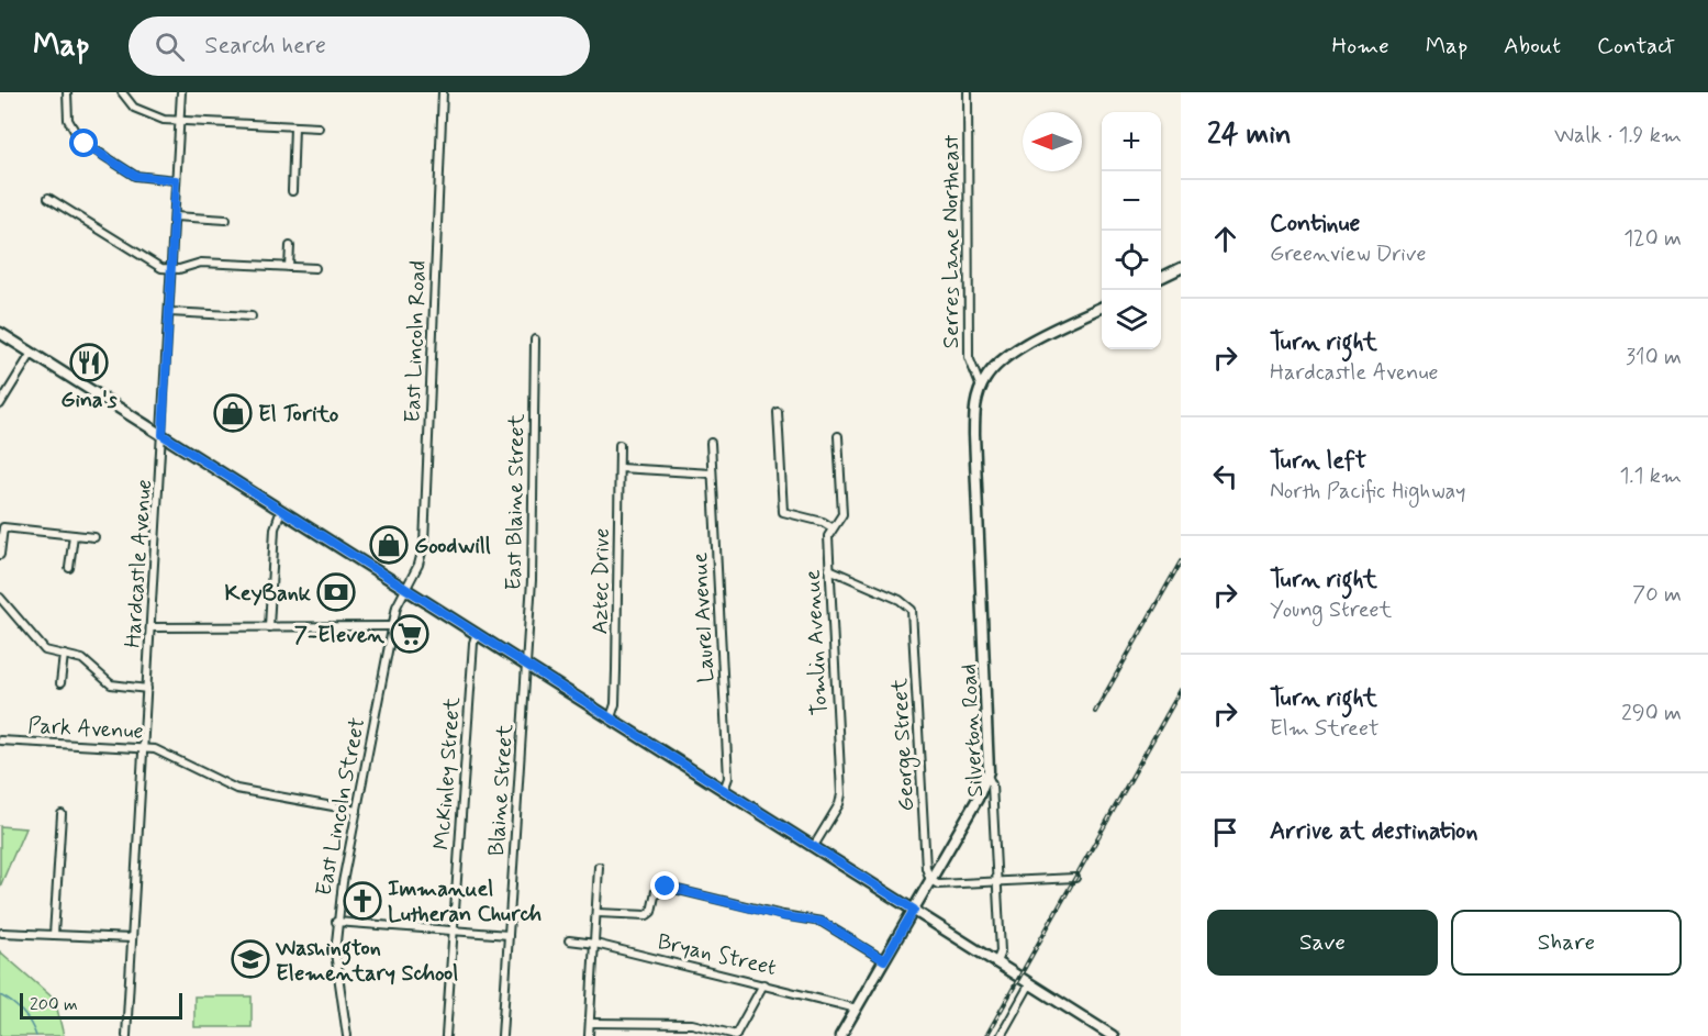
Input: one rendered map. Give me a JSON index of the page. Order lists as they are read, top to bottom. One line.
{"streets":{"main road":["Silverton Road"],"street":["Serres Lane Northeast","East Lincoln Road","East Blaine Street","Hardcastle Avenue","Aztec Drive","Laurel Avenue","Tomlin Avenue","Park Avenue","George Street","McKinley Street","Blaine Street","East Lincoln Street","Bryan Street"]},"crossings":[["Serres Lane Northeast","Silverton Road"],["East Lincoln Road","East Lincoln Street"],["East Blaine Street","Blaine Street"],["Hardcastle Avenue","Park Avenue"],["Tomlin Avenue","George Street"],["Park Avenue","East Lincoln Street"]],"places":{"restaurant":["Gina's"],"shop":["El Torito","Goodwill"],"bank":["KeyBank"],"supermarket":["7-Eleven"],"church":["Immanuel Lutheran Church"],"school or university":["Washington Elementary School"]},"scale_bar":"200 m","north":"left","page":{"header":"Map","search":"Search here","nav":["Home","Map","About","Contact"],"heading":["24 min","Walk · 1.9 km"],"map_buttons":["+","−"],"list":[["Continue","Greenview Drive","120 m"],["Turn right","Hardcastle Avenue","310 m"],["Turn left","North Pacific Highway","1.1 km"],["Turn right","Young Street","70 m"],["Turn right","Elm Street","290 m"],"Arrive at destination"],"buttons":["Save","Share"],"scale":"200 m"}}
